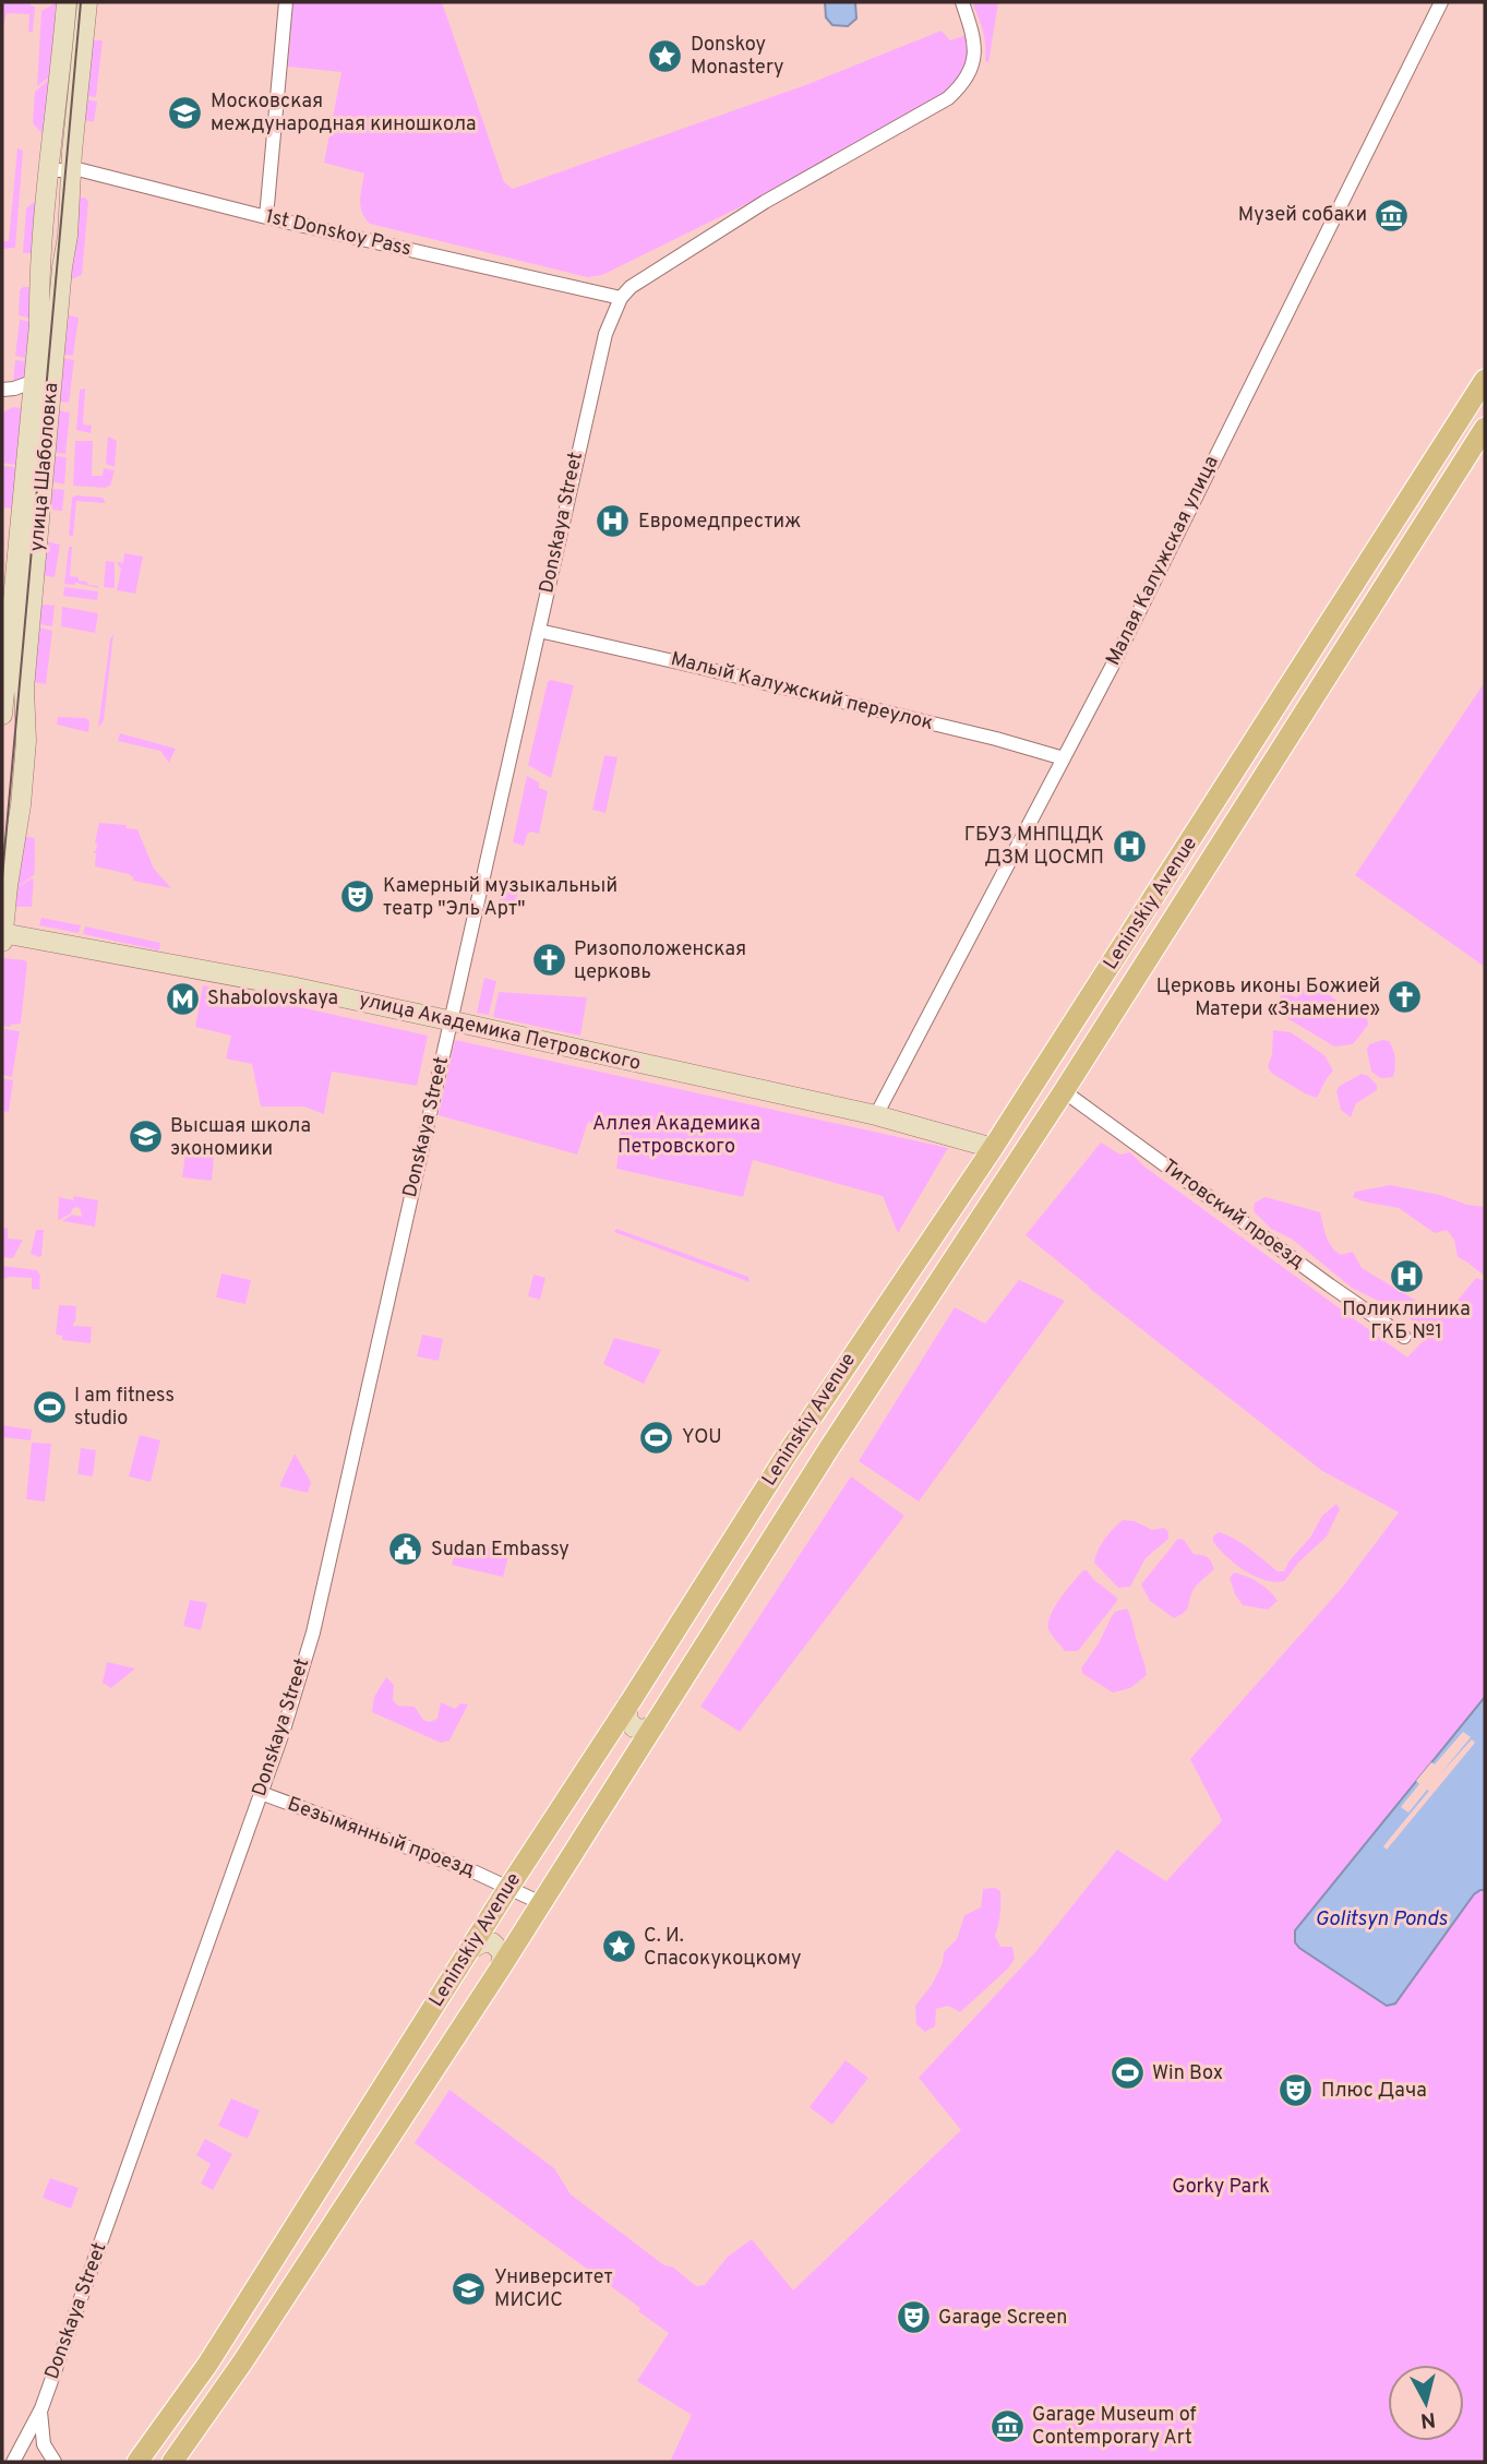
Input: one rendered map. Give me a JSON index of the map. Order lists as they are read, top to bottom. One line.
{"streets":{"main road":["улица Шаболовка","Leninskiy Avenue","улица Академика Петровского"],"street":["1st Donskoy Pass","Donskaya Street","Малая Калужская улица","Малый Калужский переулок","Титовский проезд","Безымянный проезд"]},"crossings":[["1st Donskoy Pass","улица Шаболовка"],["1st Donskoy Pass","Donskaya Street"],["улица Шаболовка","улица Академика Петровского"],["Donskaya Street","Малый Калужский переулок"],["Donskaya Street","улица Академика Петровского"],["Donskaya Street","Безымянный проезд"],["Малая Калужская улица","Малый Калужский переулок"],["Малая Калужская улица","улица Академика Петровского"],["Leninskiy Avenue","улица Академика Петровского"],["Leninskiy Avenue","Титовский проезд"],["Leninskiy Avenue","Безымянный проезд"]],"water":["Golitsyn Ponds"],"parks":["Аллея Академика Петровского","Gorky Park"],"places":{"place":["Donskoy Monastery","С. И. Спасокукоцкому"],"school or university":["Московская международная киношкола","Высшая школа экономики","Университет МИСИС"],"museum":["Музей собаки","Garage Museum of Contemporary Art"],"hospital":["Евромедпрестиж","ГБУЗ МНПЦДК ДЗМ ЦОСМП","Поликлиника ГКБ №1"],"theatre":["Камерный музыкальный театр \"Эль Арт\"","Плюс Дача","Garage Screen"],"church":["Ризоположенская церковь","Церковь иконы Божией Матери «Знамение»"],"metro station":["Shabolovskaya"],"sports":["I am fitness studio","YOU","Win Box"],"public building":["Sudan Embassy"]},"north":"bottom"}
